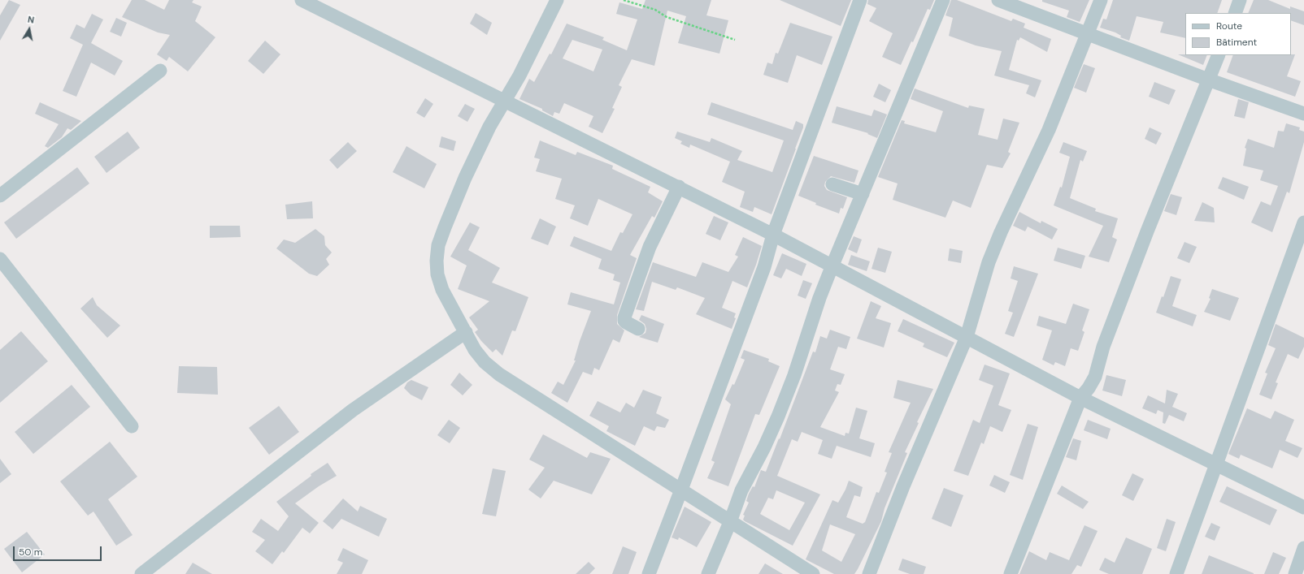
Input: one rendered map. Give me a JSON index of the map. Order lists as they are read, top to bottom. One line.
{"legend":["Route","Bâtiment"],"scale_bar":"50 m","north":"top"}
